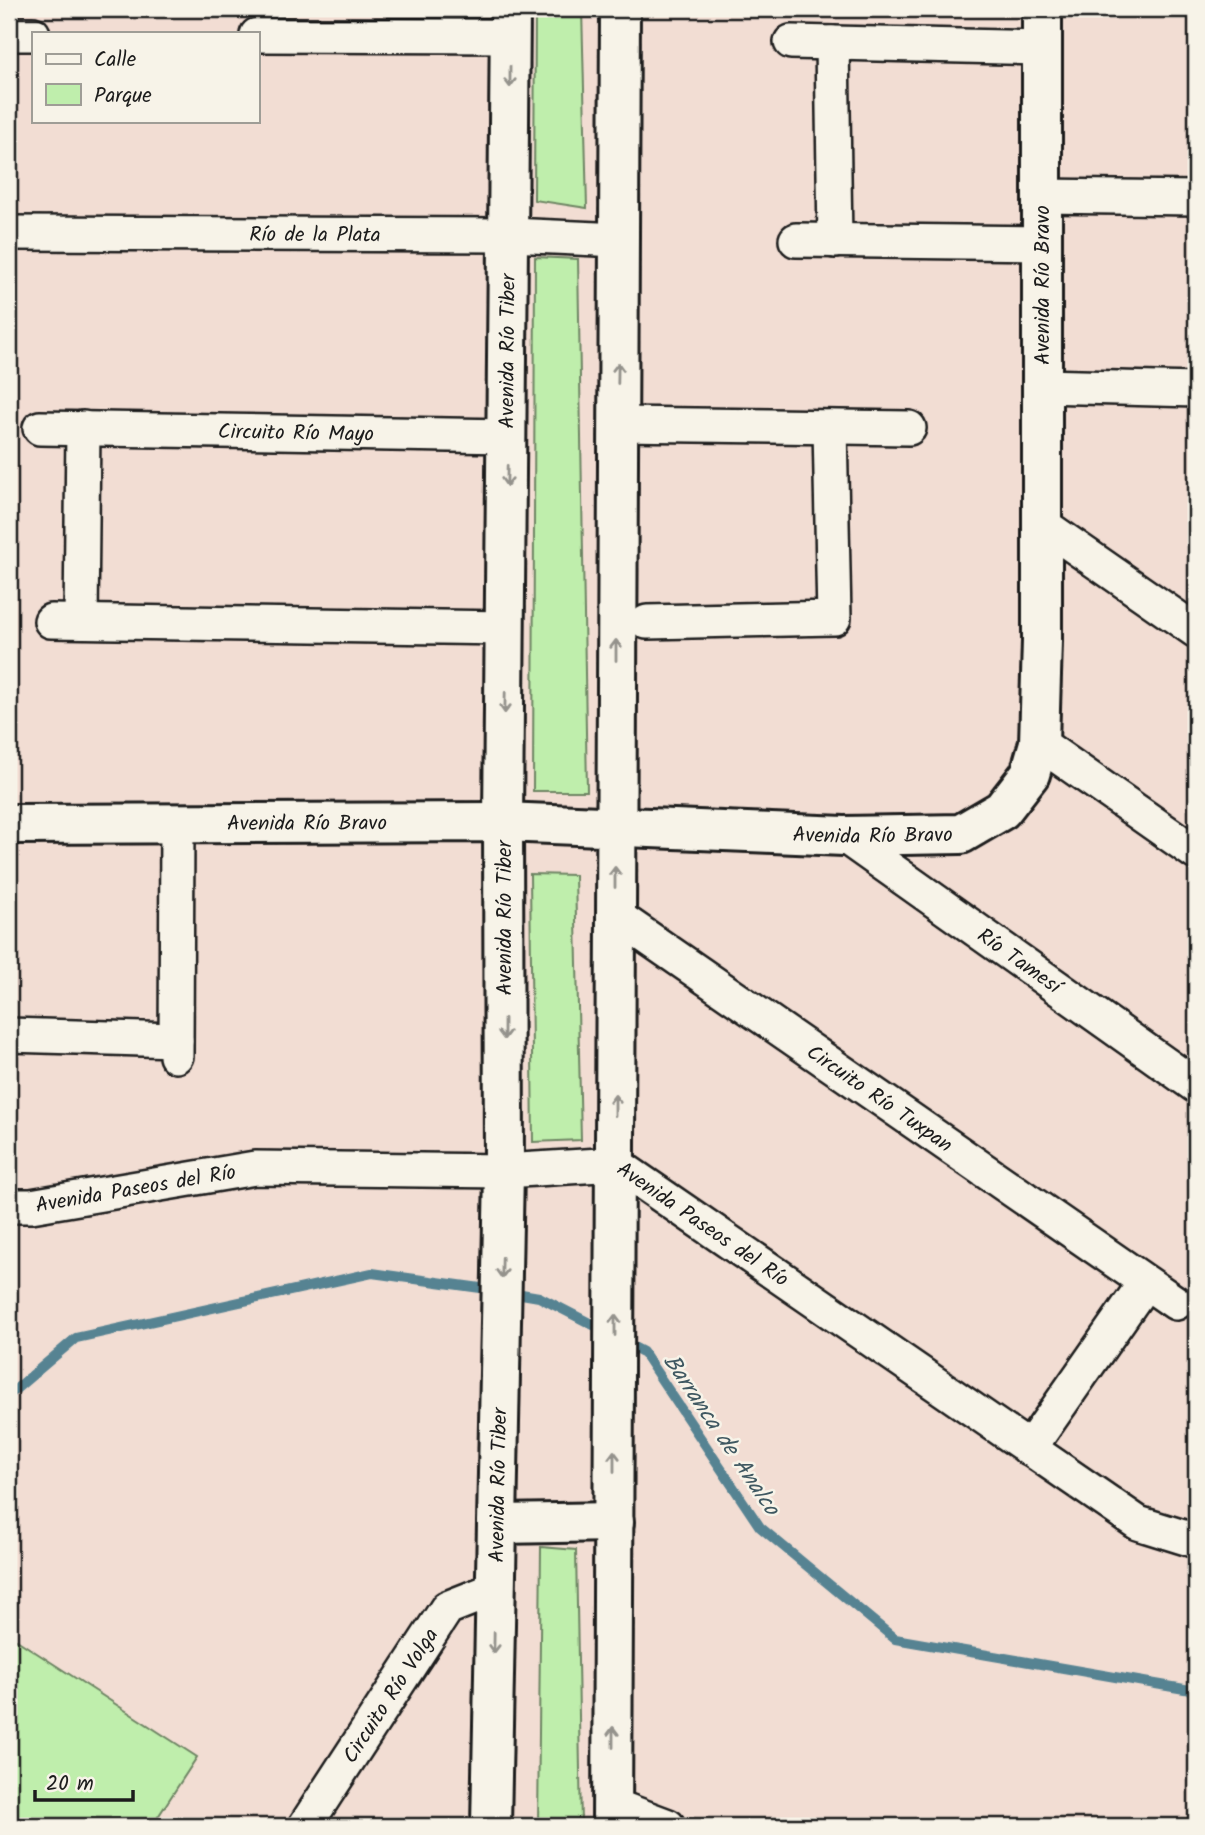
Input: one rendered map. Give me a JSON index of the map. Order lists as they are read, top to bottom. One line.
{"streets":{"street":["Río de la Plata","Avenida Río Bravo","Avenida Río Tiber","Circuito Río Mayo","Río Tamesí","Circuito Río Tuxpan","Avenida Paseos del Río","Circuito Río Volga"]},"crossings":[["Río de la Plata","Avenida Río Tiber"],["Avenida Río Bravo","Avenida Río Tiber"],["Avenida Río Bravo","Río Tamesí"],["Avenida Río Tiber","Circuito Río Mayo"],["Avenida Río Tiber","Avenida Paseos del Río"],["Avenida Río Tiber","Circuito Río Volga"]],"water":["Barranca de Analco"],"legend":["Calle","Parque"],"scale_bar":"20 m"}
